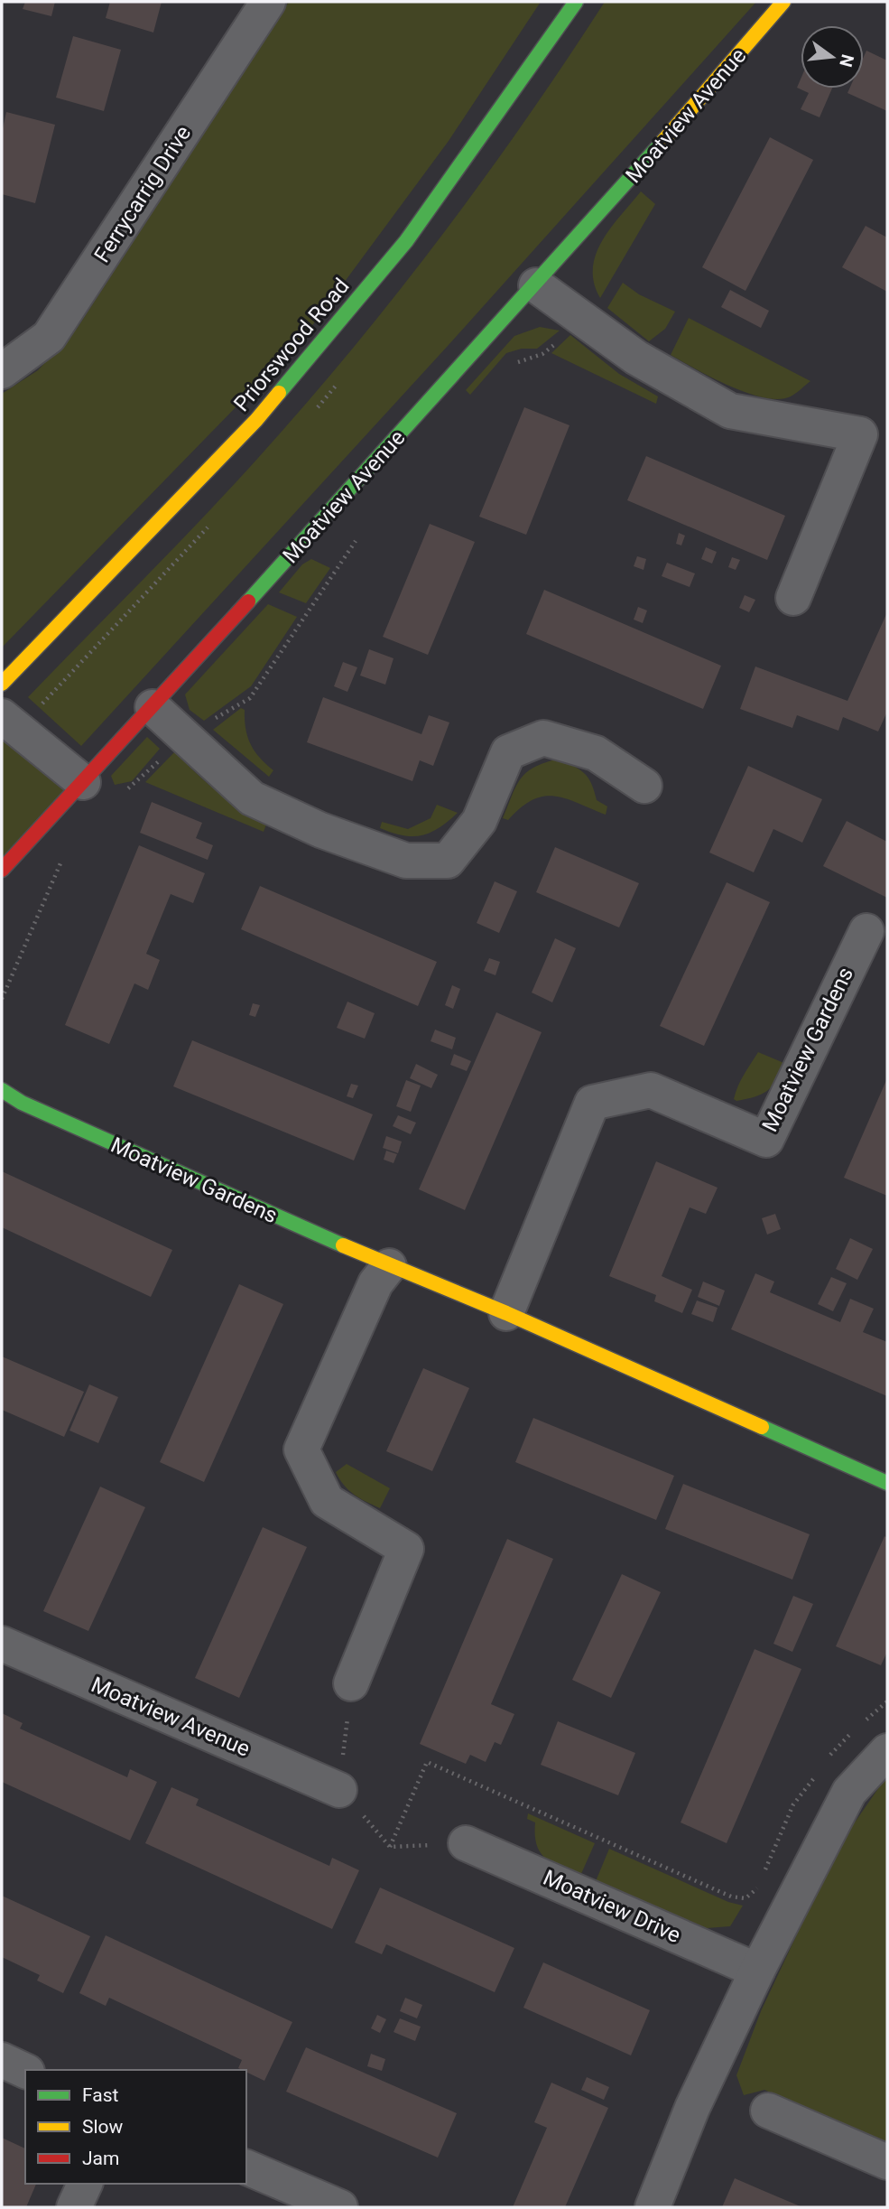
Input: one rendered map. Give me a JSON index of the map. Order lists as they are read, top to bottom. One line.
{"streets":{"street":["Moatview Avenue","Ferrycarrig Drive","Priorswood Road","Moatview Gardens","Moatview Drive"]},"legend":["Fast","Slow","Jam"],"north":"right"}
